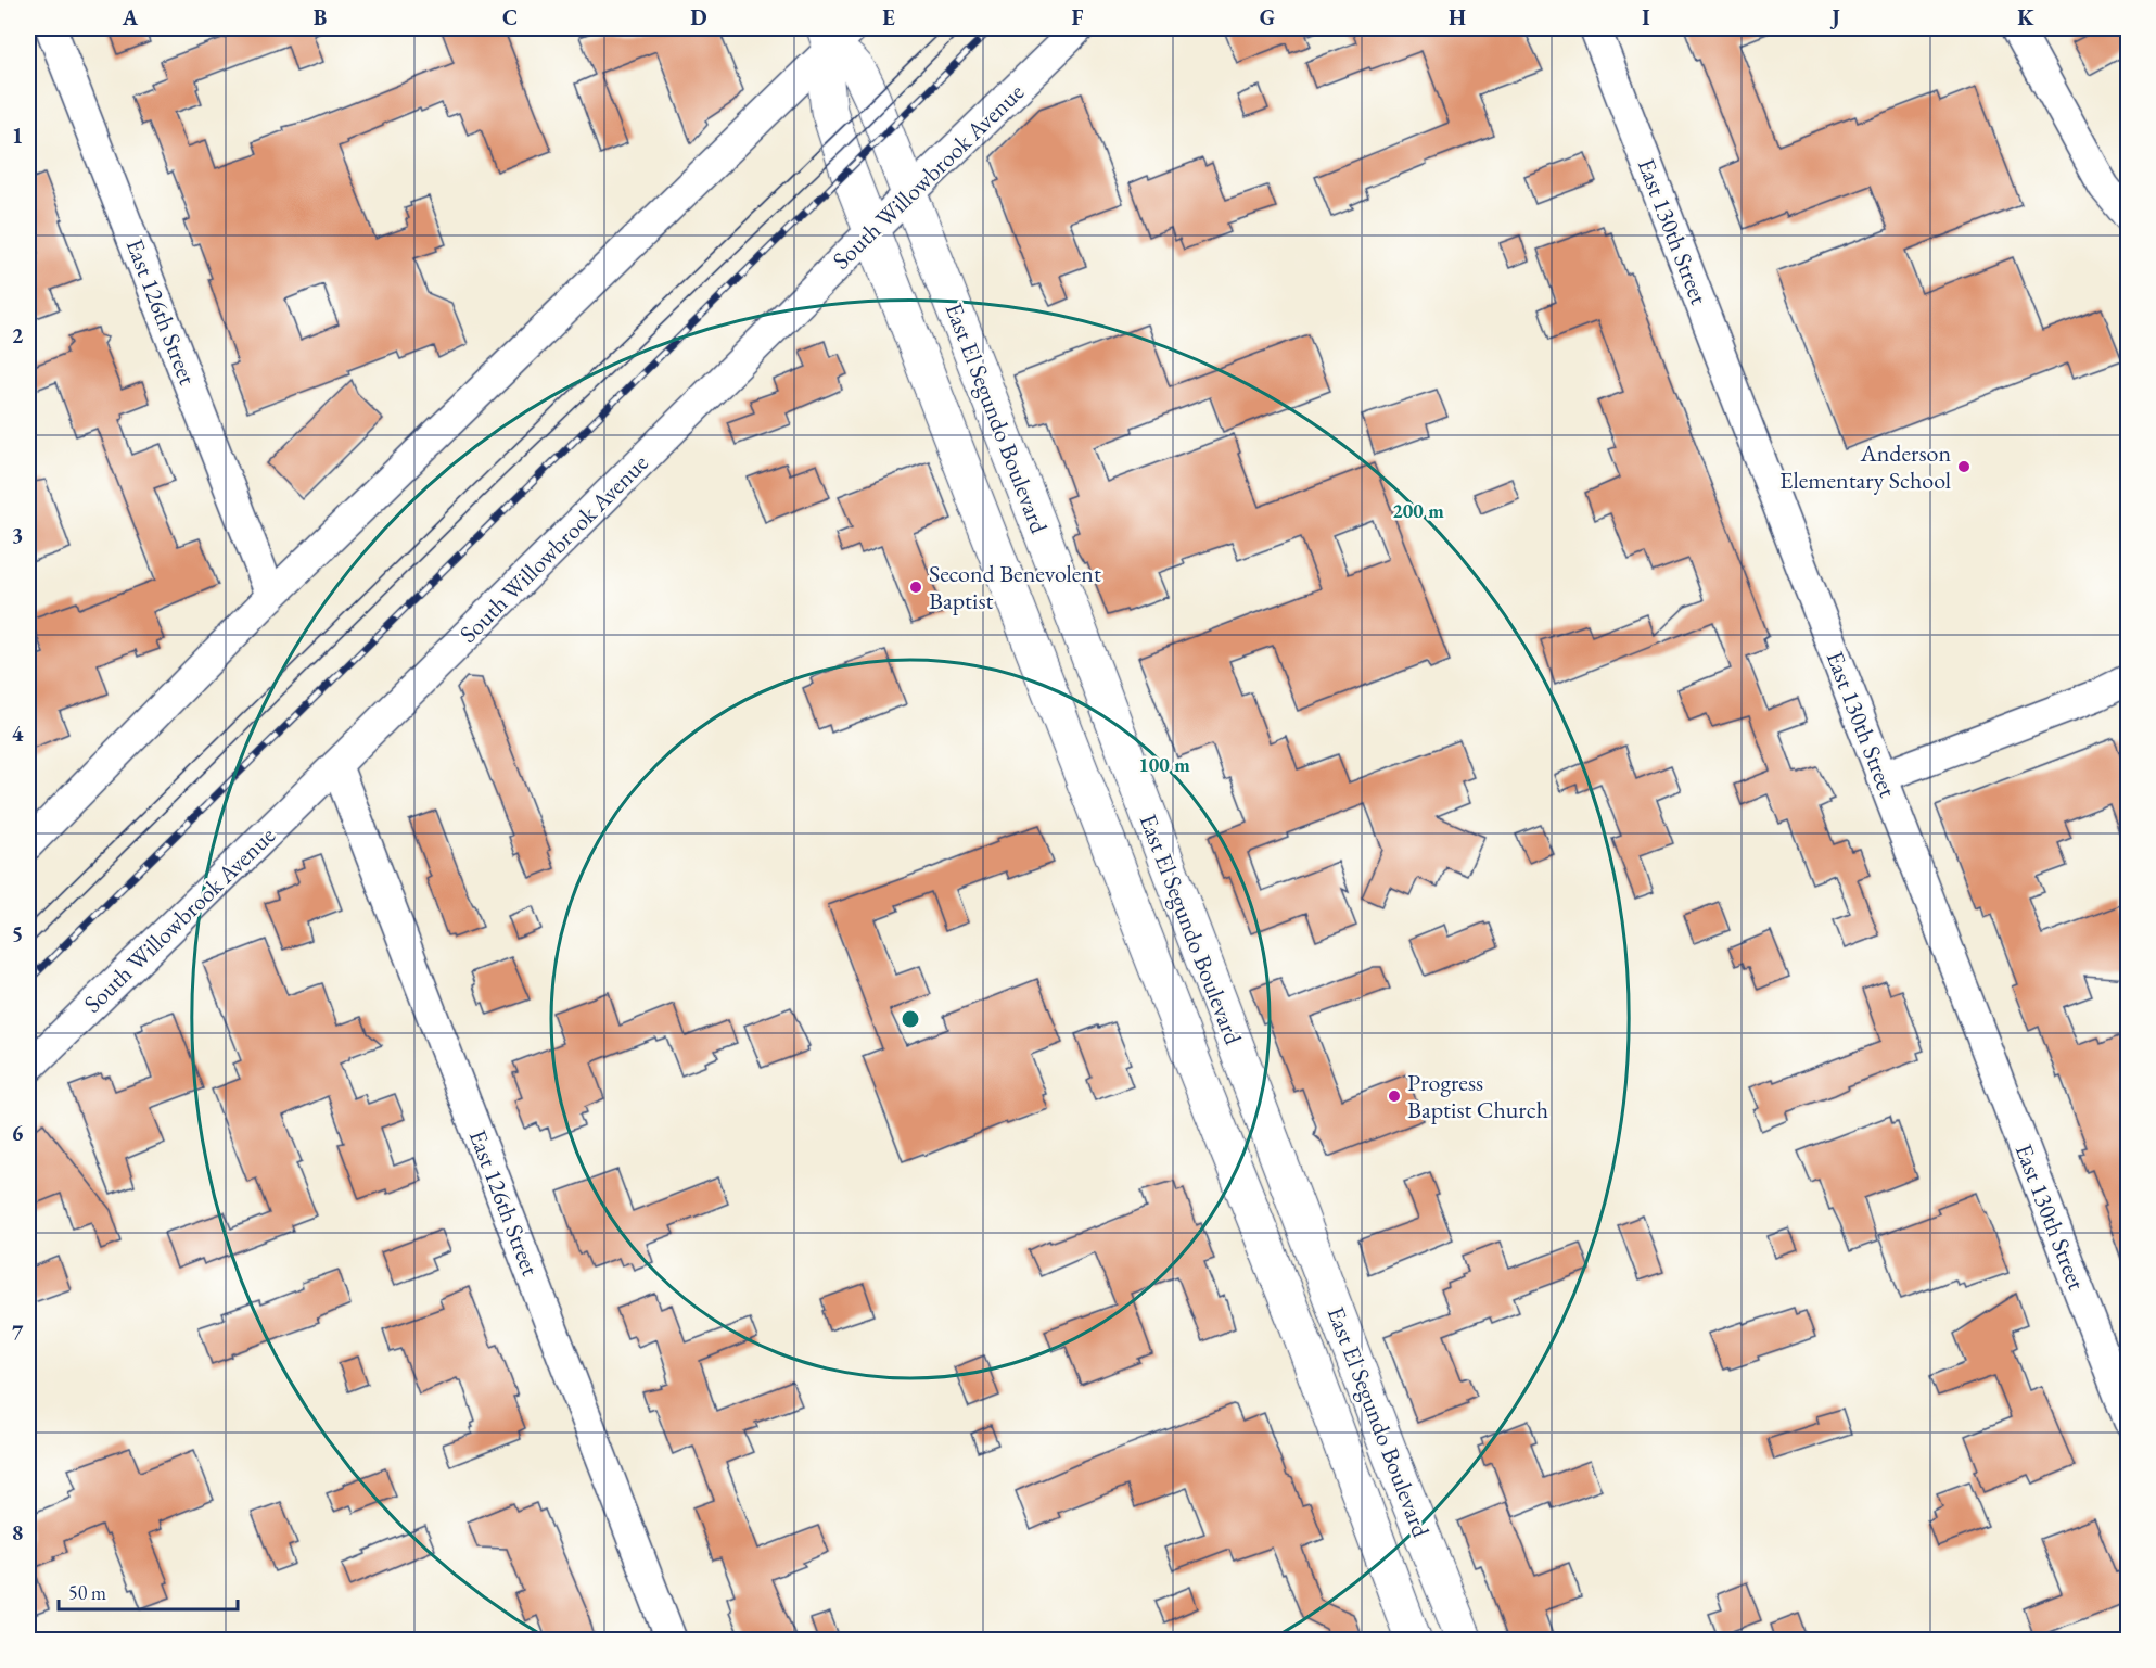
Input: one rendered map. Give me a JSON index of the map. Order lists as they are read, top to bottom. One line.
{"streets":{"main road":["East El Segundo Boulevard"],"street":["South Willowbrook Avenue","East 130th Street","East 126th Street"]},"crossings":[["South Willowbrook Avenue","East 126th Street"],["South Willowbrook Avenue","East El Segundo Boulevard"]],"places":["Anderson Elementary School","Second Benevolent Baptist","Progress Baptist Church"],"scale_bar":"50 m","grid":{"columns":["A","B","C","D","E","F","G","H","I","J","K"],"rows":["1","2","3","4","5","6","7","8"]},"rings":["200 m","100 m"]}
